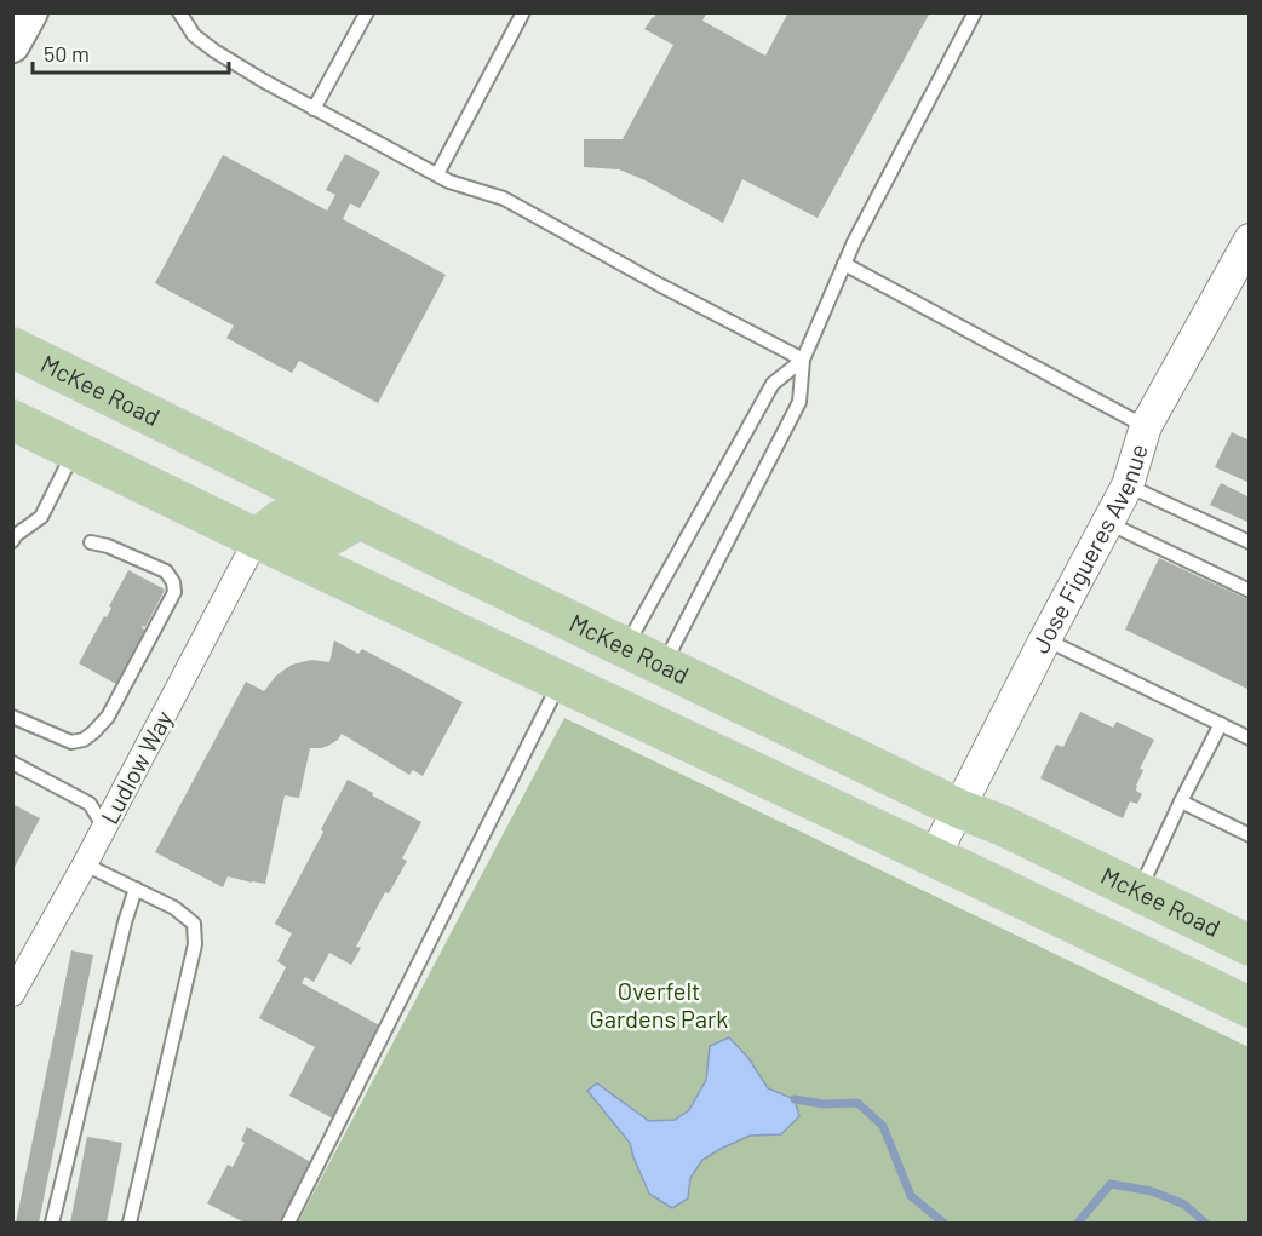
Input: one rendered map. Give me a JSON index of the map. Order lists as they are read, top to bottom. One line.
{"streets":{"main road":["McKee Road"],"street":["Jose Figueres Avenue","Ludlow Way"]},"crossings":[["McKee Road","Jose Figueres Avenue"]],"parks":["Overfelt Gardens Park"],"scale_bar":"50 m"}
